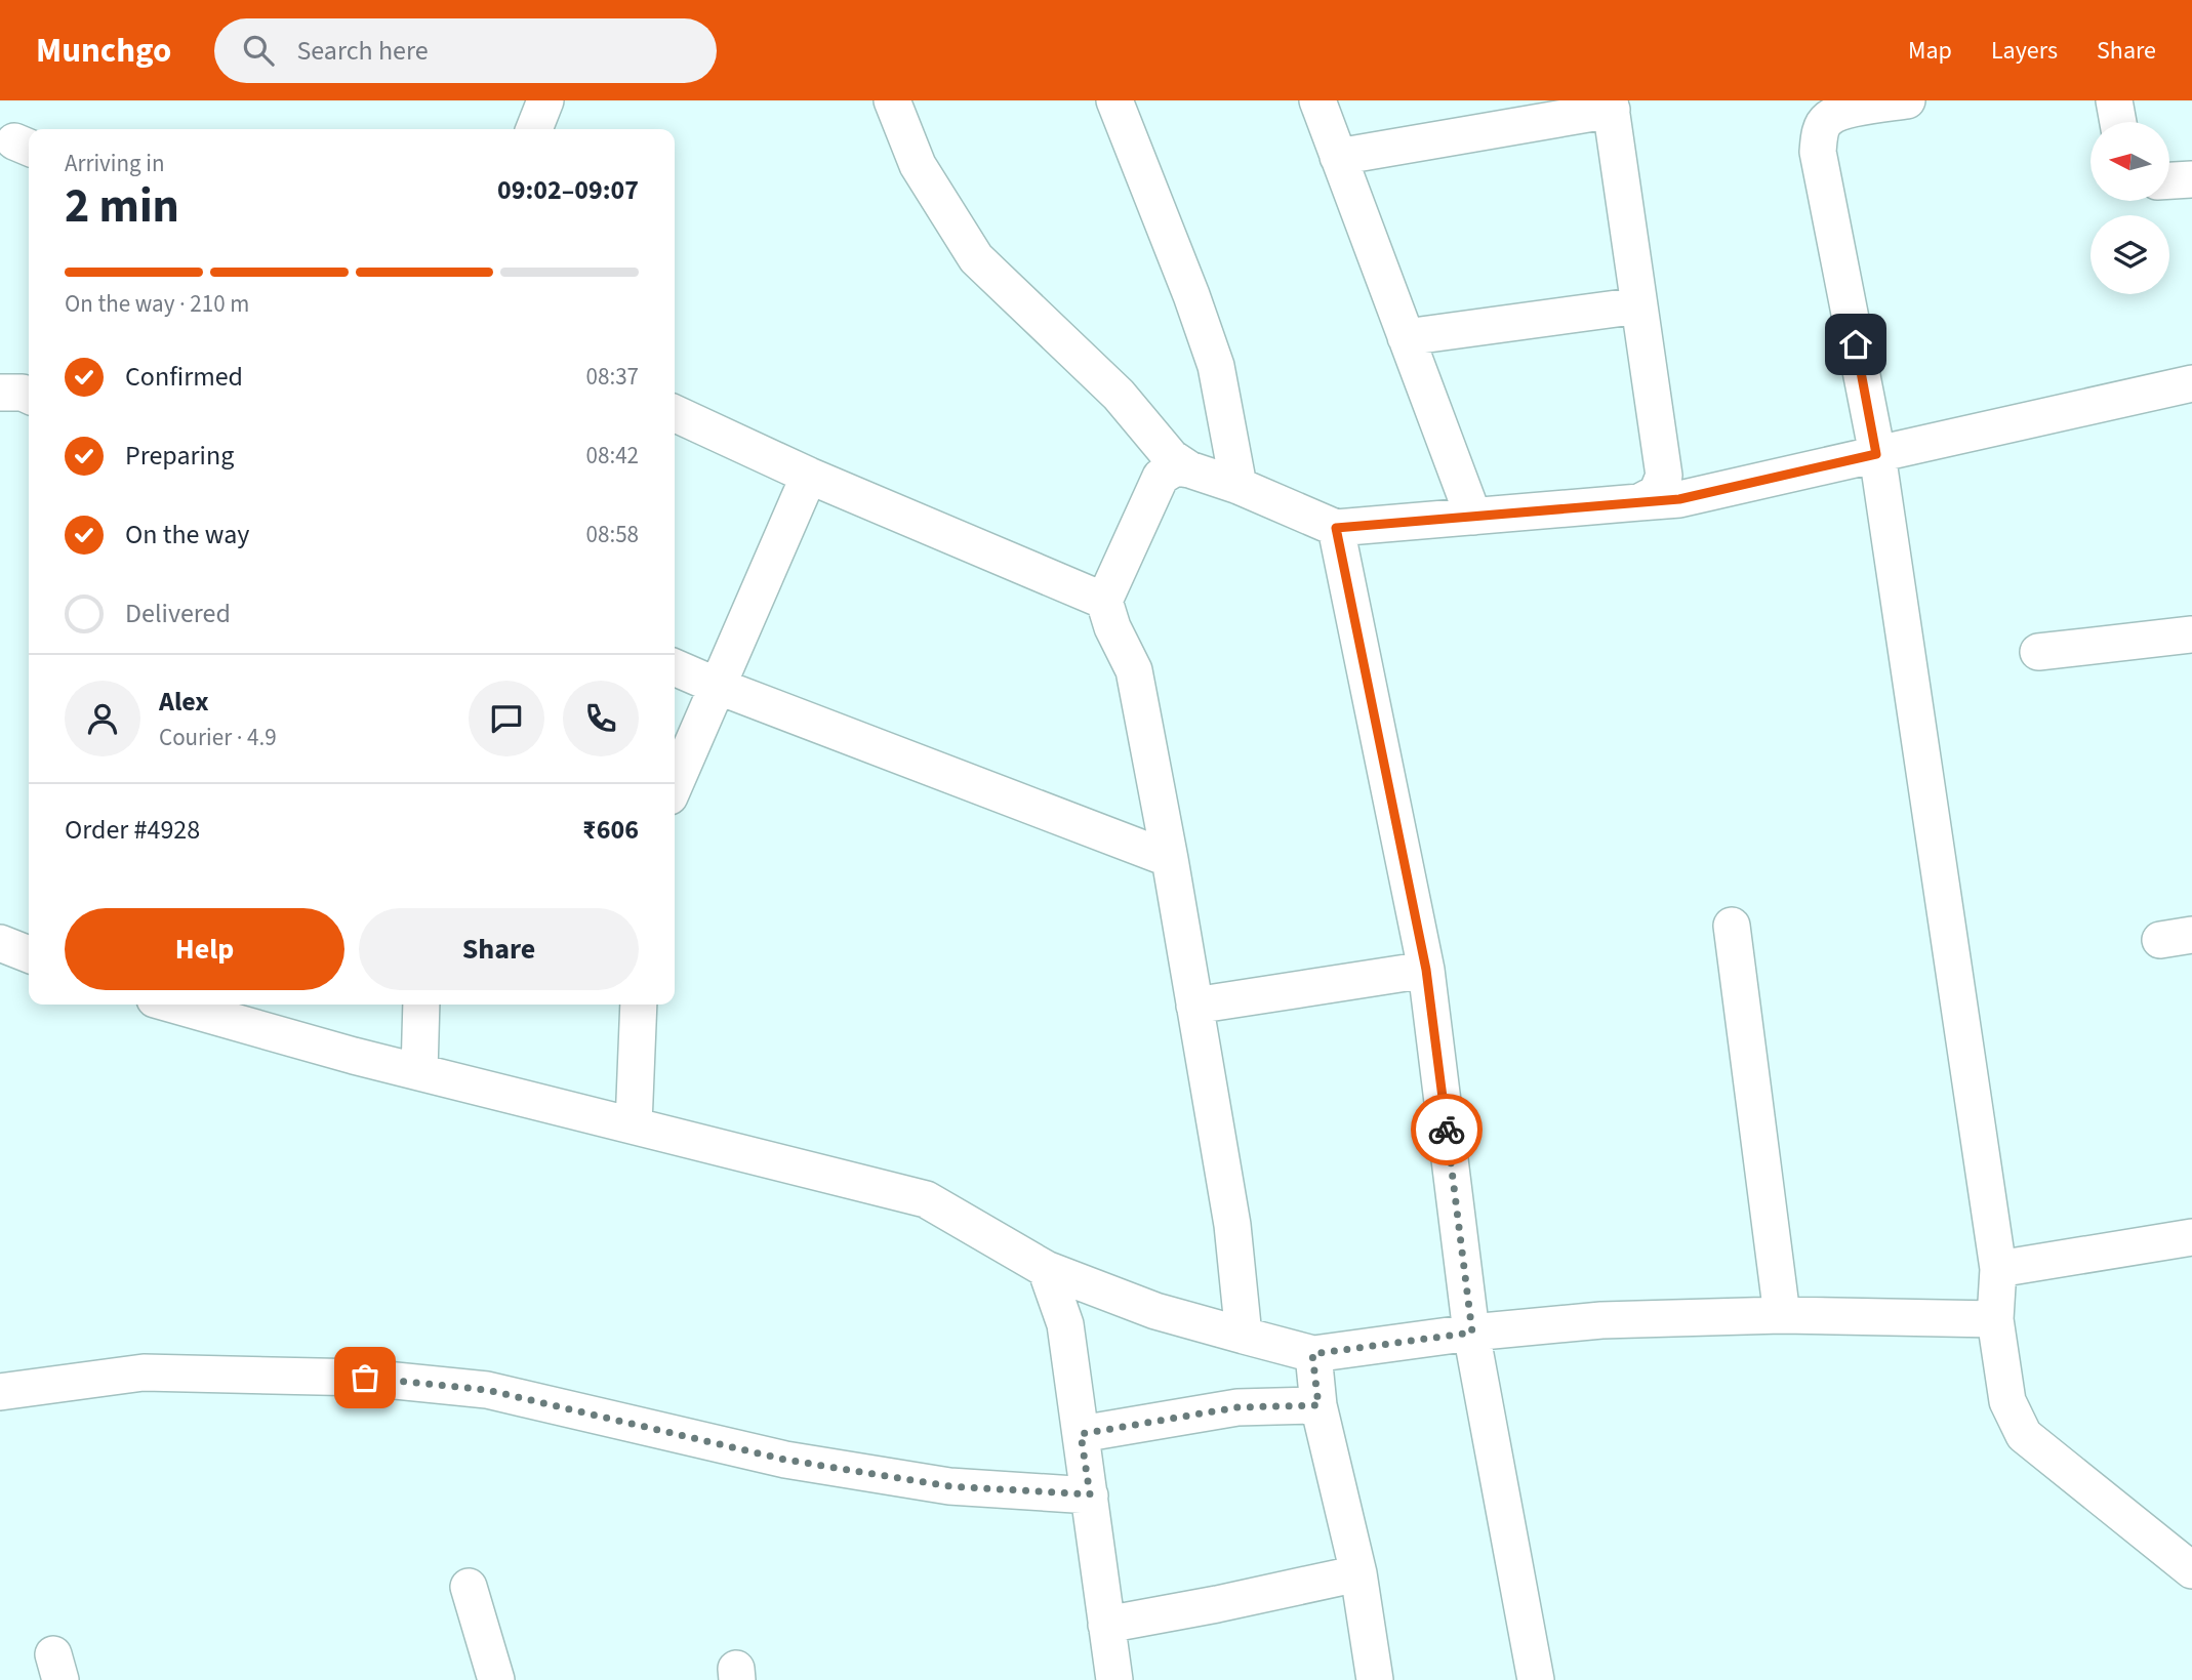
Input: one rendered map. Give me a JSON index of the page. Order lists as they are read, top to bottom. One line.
{"north":"left","page":{"header":"Munchgo","search":"Search here","nav":["Map","Layers","Share"],"heading":["2 min","Arriving in","09:02–09:07"],"panel":["Alex","Courier · 4.9","Order #4928","₹606"],"bar":"On the way · 210 m","list":[["Confirmed","08:37"],["Preparing","08:42"],["On the way","08:58"],"Delivered"],"buttons":["Help","Share"]}}
